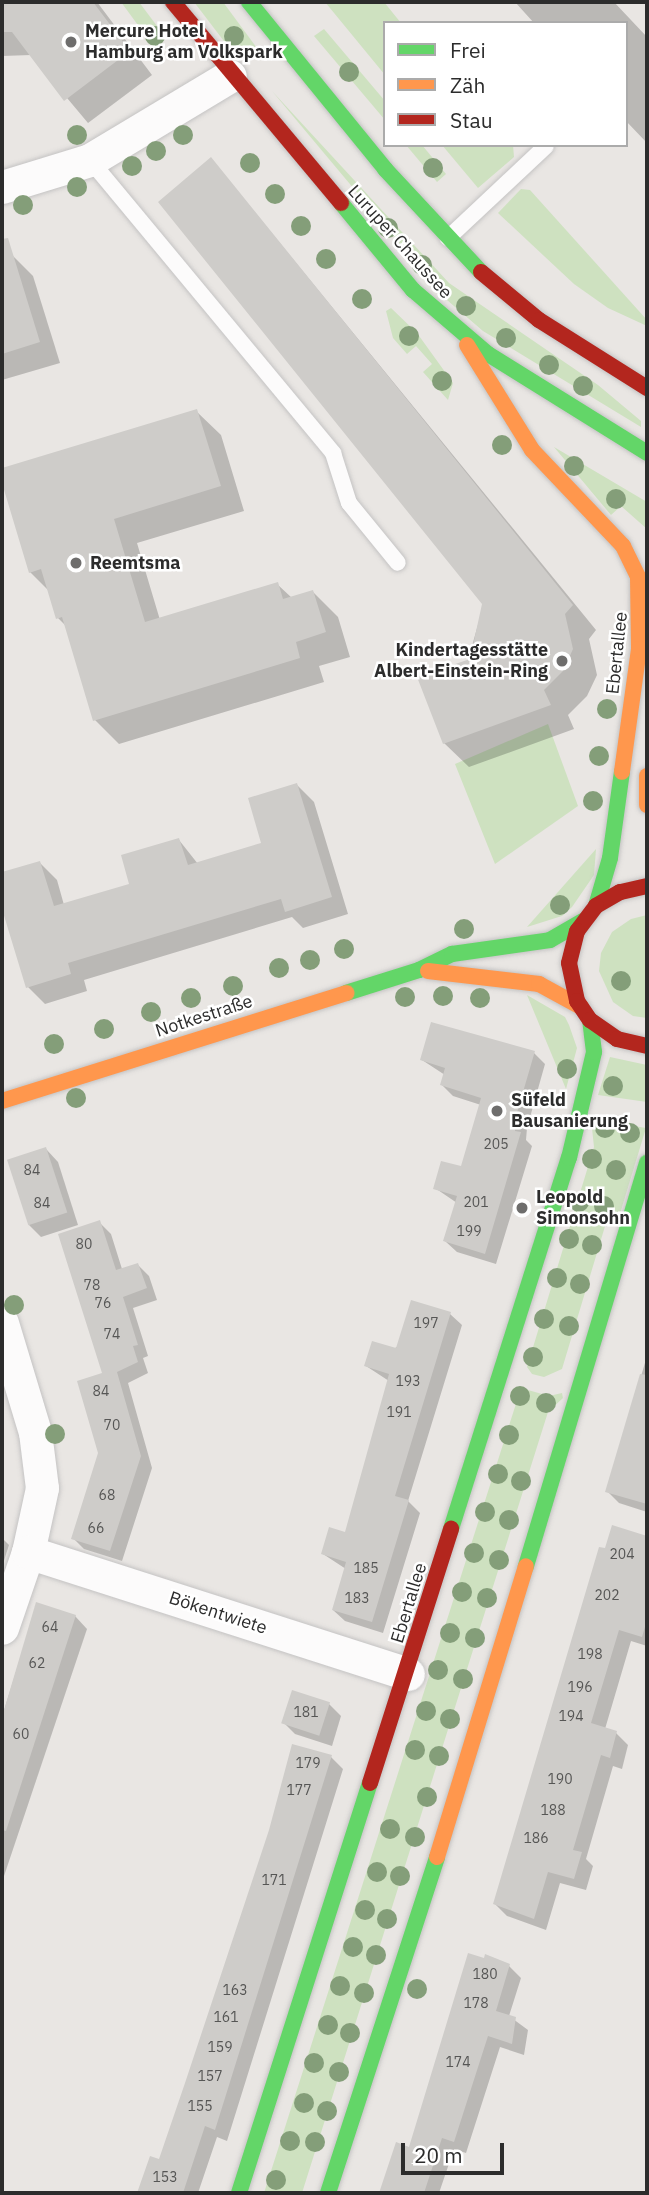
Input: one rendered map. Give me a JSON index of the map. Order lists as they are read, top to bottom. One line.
{"streets":{"main road":["Luruper Chaussee","Ebertallee","Notkestraße"],"street":["Bökentwiete"]},"crossings":[["Luruper Chaussee","Ebertallee"],["Ebertallee","Notkestraße"],["Ebertallee","Bökentwiete"]],"places":["Mercure Hotel Hamburg am Volkspark","Reemtsma","Kindertagesstätte Albert-Einstein-Ring","Süfeld Bausanierung","Leopold Simonsohn"],"house_numbers":["205","84","201","84","199","80","78","76","197","74","193","84","191","70","68","66","204","185","202","183","64","198","62","196","181","194","60","179","190","177","188","186","171","180","163","178","161","159","174","157","155","153"],"legend":["Frei","Zäh","Stau"],"scale_bar":"20 m"}
